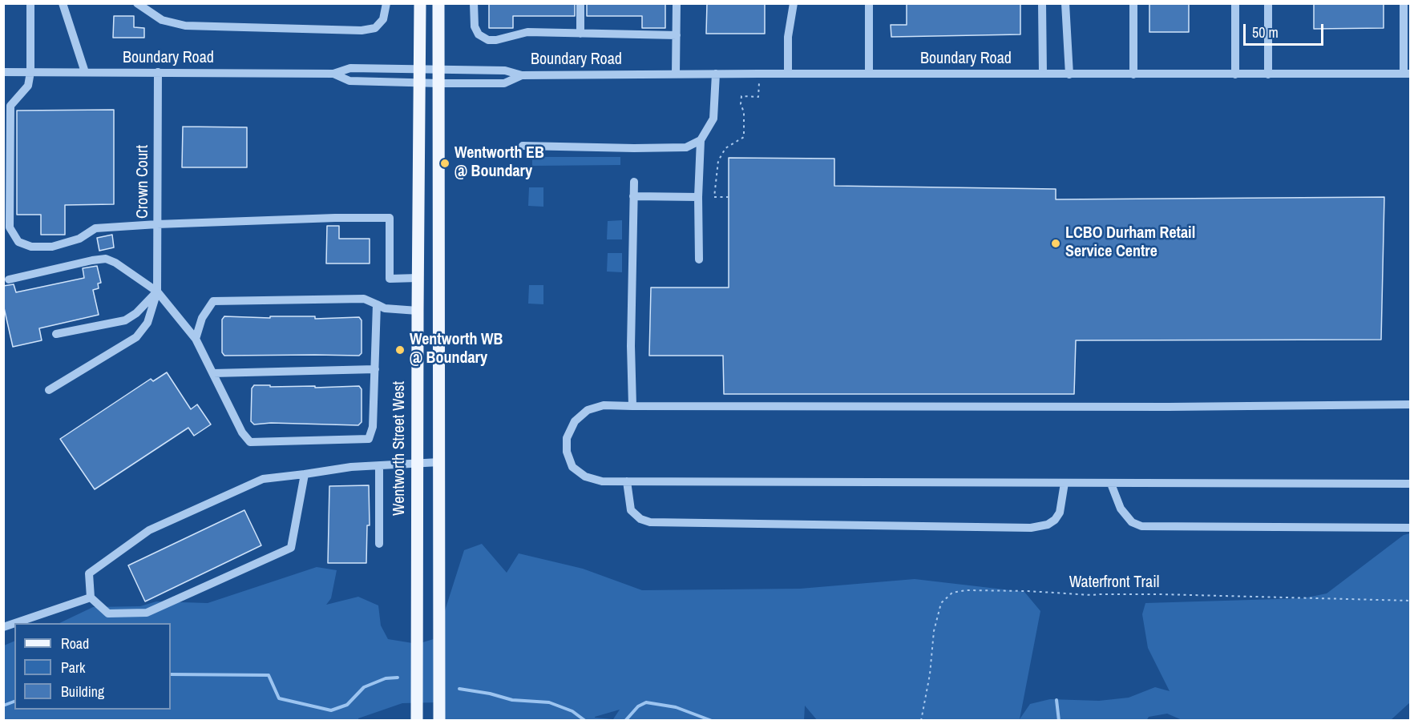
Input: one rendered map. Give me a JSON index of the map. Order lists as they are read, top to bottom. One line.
{"streets":{"main road":["Wentworth Street West"],"street":["Boundary Road","Crown Court"],"path":["Waterfront Trail"]},"crossings":[["Boundary Road","Crown Court"],["Boundary Road","Wentworth Street West"]],"places":["Wentworth EB @ Boundary","LCBO Durham Retail Service Centre","Wentworth WB @ Boundary"],"legend":["Road","Park","Building"],"scale_bar":"50 m"}
